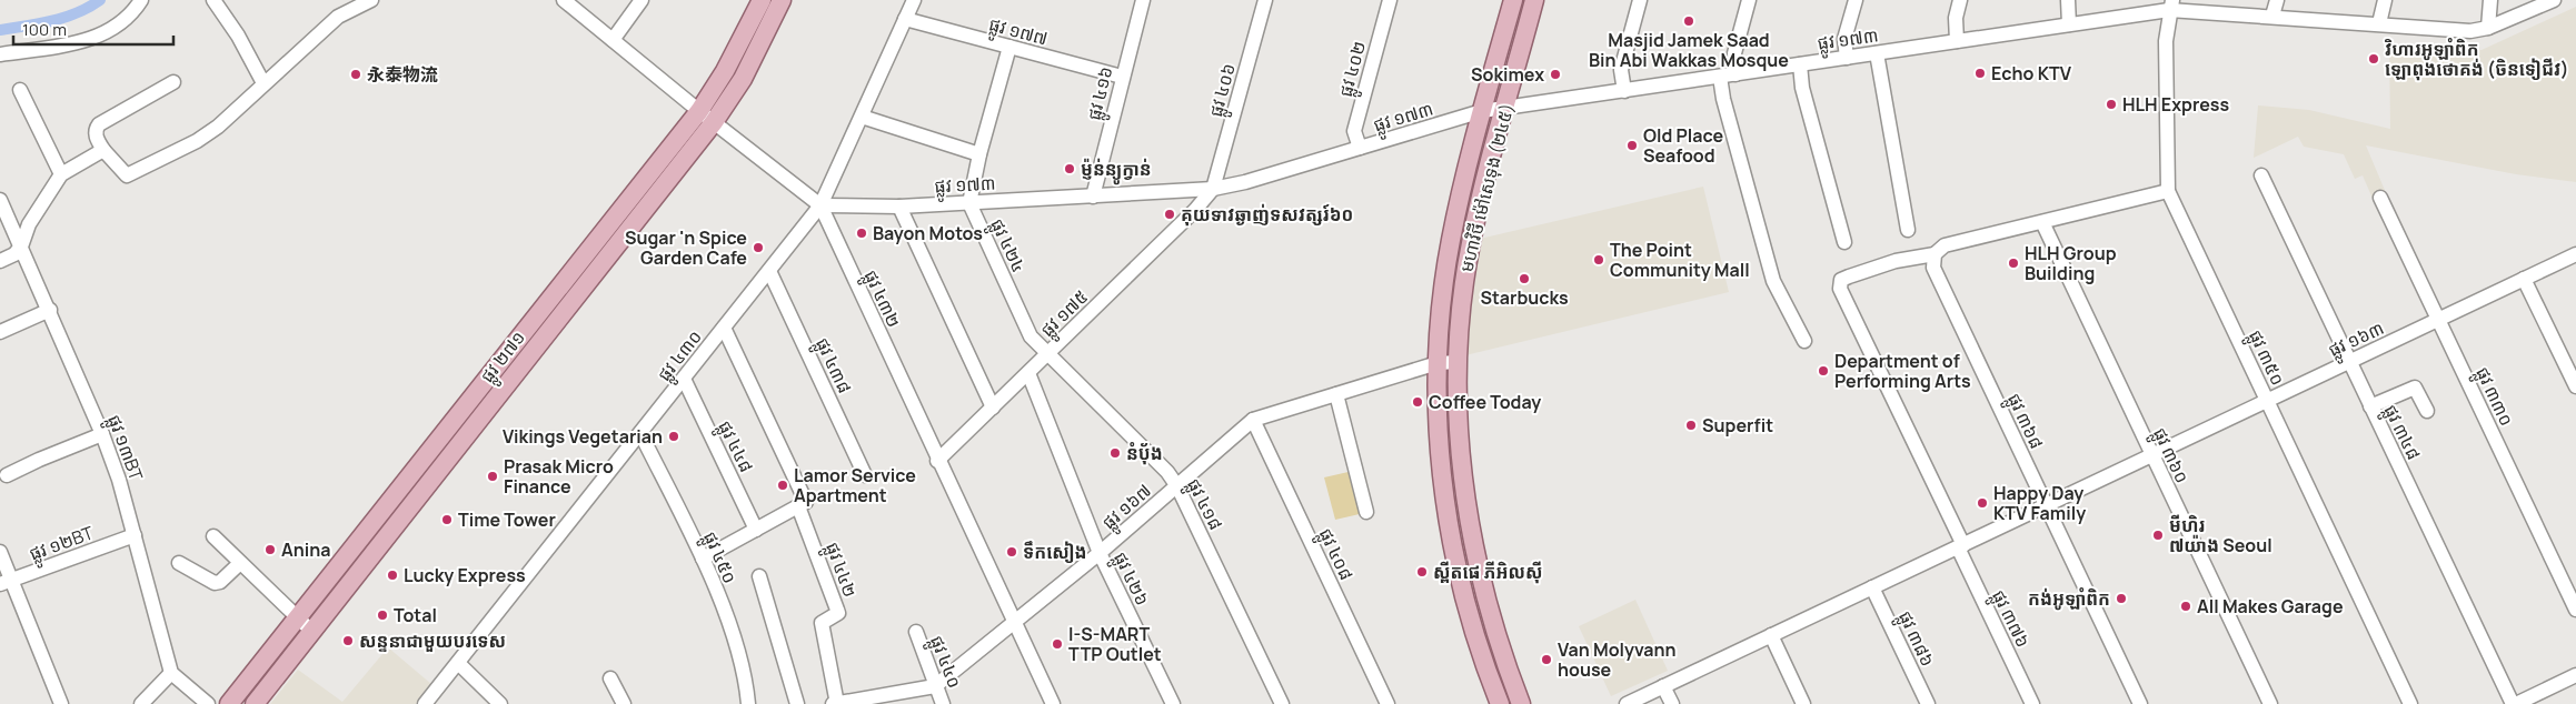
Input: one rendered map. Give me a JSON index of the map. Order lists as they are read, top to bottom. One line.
{"streets":{"main road":["មហាវិថី ម៉ៅសេទុង (២៤៥)","ផ្លូវ ២៧១"],"street":["ផ្លូវ ១៧៧","ផ្លូវ ១៧៣","ផ្លូវ ៤០២","ផ្លូវ ៤០៦","ផ្លូវ ៤១៦","ផ្លូវ ៤២៤","ផ្លូវ ៤៣២","ផ្លូវ ១៧៥","ផ្លូវ ១៦៣","ផ្លូវ ៤៣០","ផ្លូវ ៣៥០","ផ្លូវ ៤៣៨","ផ្លូវ ៣៣០","ផ្លូវ ៣៦៨","ផ្លូវ ៣៤៨","ផ្លូវ ៤៤៨","ផ្លូវ ១៣BT","ផ្លូវ ៣៦០","ផ្លូវ ៤១៨","ផ្លូវ ១៦៧","ផ្លូវ ១២BT","ផ្លូវ ៤០៨","ផ្លូវ ៤៥០","ផ្លូវ ៤៤២","ផ្លូវ ៤២៦","ផ្លូវ ៣៧៦","ផ្លូវ ៣៨៦","ផ្លូវ ៤៤០"]},"crossings":[["ផ្លូវ ១៧៧","ផ្លូវ ៤១៦"],["ផ្លូវ ១៧៧","ផ្លូវ ៤៣០"],["ផ្លូវ ១៧៣","ផ្លូវ ៤០២"],["ផ្លូវ ១៧៣","ផ្លូវ ៤០៦"],["ផ្លូវ ១៧៣","ផ្លូវ ៤១៦"],["ផ្លូវ ១៧៣","មហាវិថី ម៉ៅសេទុង (២៤៥)"],["ផ្លូវ ១៧៣","ផ្លូវ ៤២៤"],["ផ្លូវ ១៧៣","ផ្លូវ ៤៣២"],["ផ្លូវ ១៧៣","ផ្លូវ ១៧៥"],["ផ្លូវ ១៧៣","ផ្លូវ ៤៣០"],["ផ្លូវ ១៧៣","ផ្លូវ ៣៥០"],["ផ្លូវ ៤០៦","ផ្លូវ ១៧៥"],["មហាវិថី ម៉ៅសេទុង (២៤៥)","ផ្លូវ ១៦៧"],["ផ្លូវ ៤២៤","ផ្លូវ ១៧៥"],["ផ្លូវ ៤២៤","ផ្លូវ ៤១៨"],["ផ្លូវ ៤៣២","ផ្លូវ ១៧៥"],["ផ្លូវ ៤៣២","ផ្លូវ ៤៣០"],["ផ្លូវ ៤៣២","ផ្លូវ ២៧១"],["ផ្លូវ ៤៣២","ផ្លូវ ១៦៧"],["ផ្លូវ ១៧៥","ផ្លូវ ៤១៨"],["ផ្លូវ ១៧៥","ផ្លូវ ៤២៦"],["ផ្លូវ ១៦៣","ផ្លូវ ៣៥០"],["ផ្លូវ ១៦៣","ផ្លូវ ៣៣០"],["ផ្លូវ ១៦៣","ផ្លូវ ៣៦៨"],["ផ្លូវ ១៦៣","ផ្លូវ ៣៤៨"],["ផ្លូវ ១៦៣","ផ្លូវ ៣៦០"],["ផ្លូវ ១៦៣","ផ្លូវ ៣៧៦"],["ផ្លូវ ១៦៣","ផ្លូវ ៣៨៦"],["ផ្លូវ ៤៣០","ផ្លូវ ៤៣៨"],["ផ្លូវ ៤៣០","ផ្លូវ ៤៤៨"],["ផ្លូវ ៤៣០","ផ្លូវ ៤៥០"],["ផ្លូវ ៤៣០","ផ្លូវ ៤៤២"],["ផ្លូវ ៣៦៨","ផ្លូវ ៣៧៦"],["ផ្លូវ ១៣BT","ផ្លូវ ១២BT"],["ផ្លូវ ៤១៨","ផ្លូវ ១៦៧"],["ផ្លូវ ១៦៧","ផ្លូវ ៤០៨"],["ផ្លូវ ១៦៧","ផ្លូវ ៤២៦"],["ផ្លូវ ១៦៧","ផ្លូវ ៤៤០"]],"places":["Masjid Jamek Saad Bin Abi Wakkas Mosque","វិហារអូឡាំពិក ឡោពុងថោគង់ (ចិនទៀជីវ)","Echo KTV","永泰物流","Sokimex","HLH Express","Old Place Seafood","ម្ញ៉ន់ន្យូក្វាន់","គុយទាវឆ្ងាញ់ទសវត្សរ៍៦០","Bayon Motos","Sugar 'n Spice Garden Cafe","The Point Community Mall","HLH Group Building","Starbucks","Department of Performing Arts","Coffee Today","Superfit","Vikings Vegetarian","នំប៉័ង","Prasak Micro Finance","Lamor Service Apartment","Happy Day KTV Family","Time Tower","មីហិរ ៧យ៉ាង Seoul","Anina","ទឹកសៀង","ស្ពីតផេ ភីអិលស៊ី","Lucky Express","កង់អូឡាំពិក","All Makes Garage","Total","សន្ទនាជាមួយបរទេស","I-S-MART TTP Outlet","Van Molyvann house"],"scale_bar":"100 m"}
